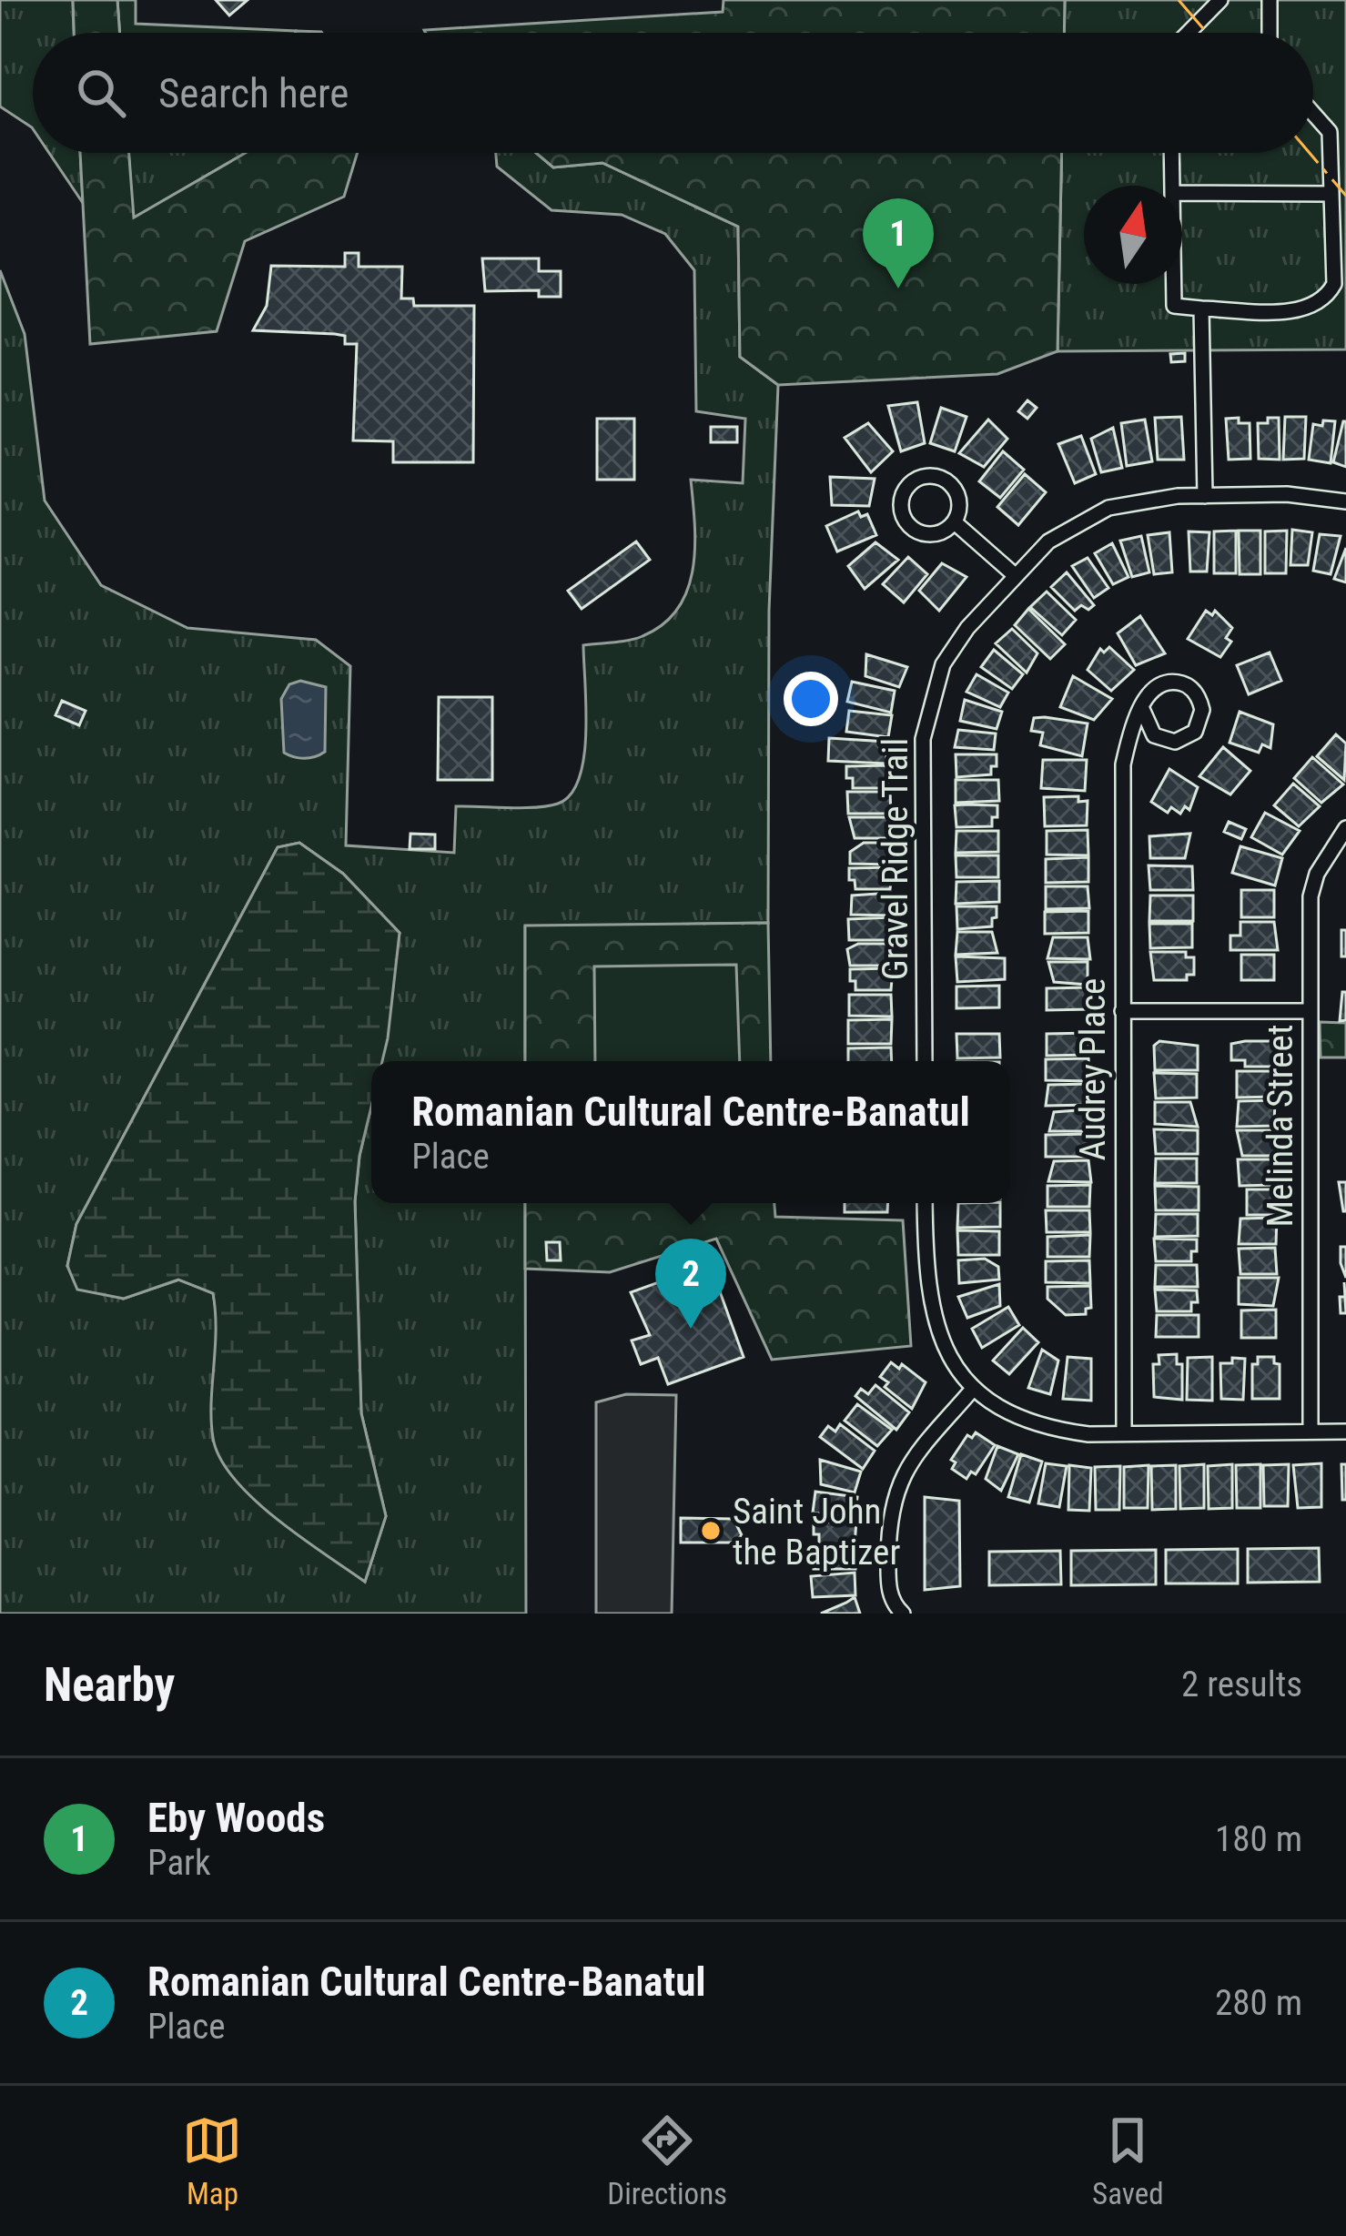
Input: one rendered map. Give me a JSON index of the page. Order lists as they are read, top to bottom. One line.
{"streets":{"street":["Gravel Ridge Trail","Audrey Place","Melinda Street"]},"places":["Saint John the Baptizer"],"north":"top","page":{"search":"Search here","pins":["1","2"],"popup":["Romanian Cultural Centre-Banatul","Place"],"heading":["Nearby","2 results"],"list":[{"mark":"1","name":"Eby Woods","note":"Park","value":"180 m"},{"mark":"2","name":"Romanian Cultural Centre-Banatul","note":"Place","value":"280 m"}],"nav":["Map","Directions","Saved"]}}
